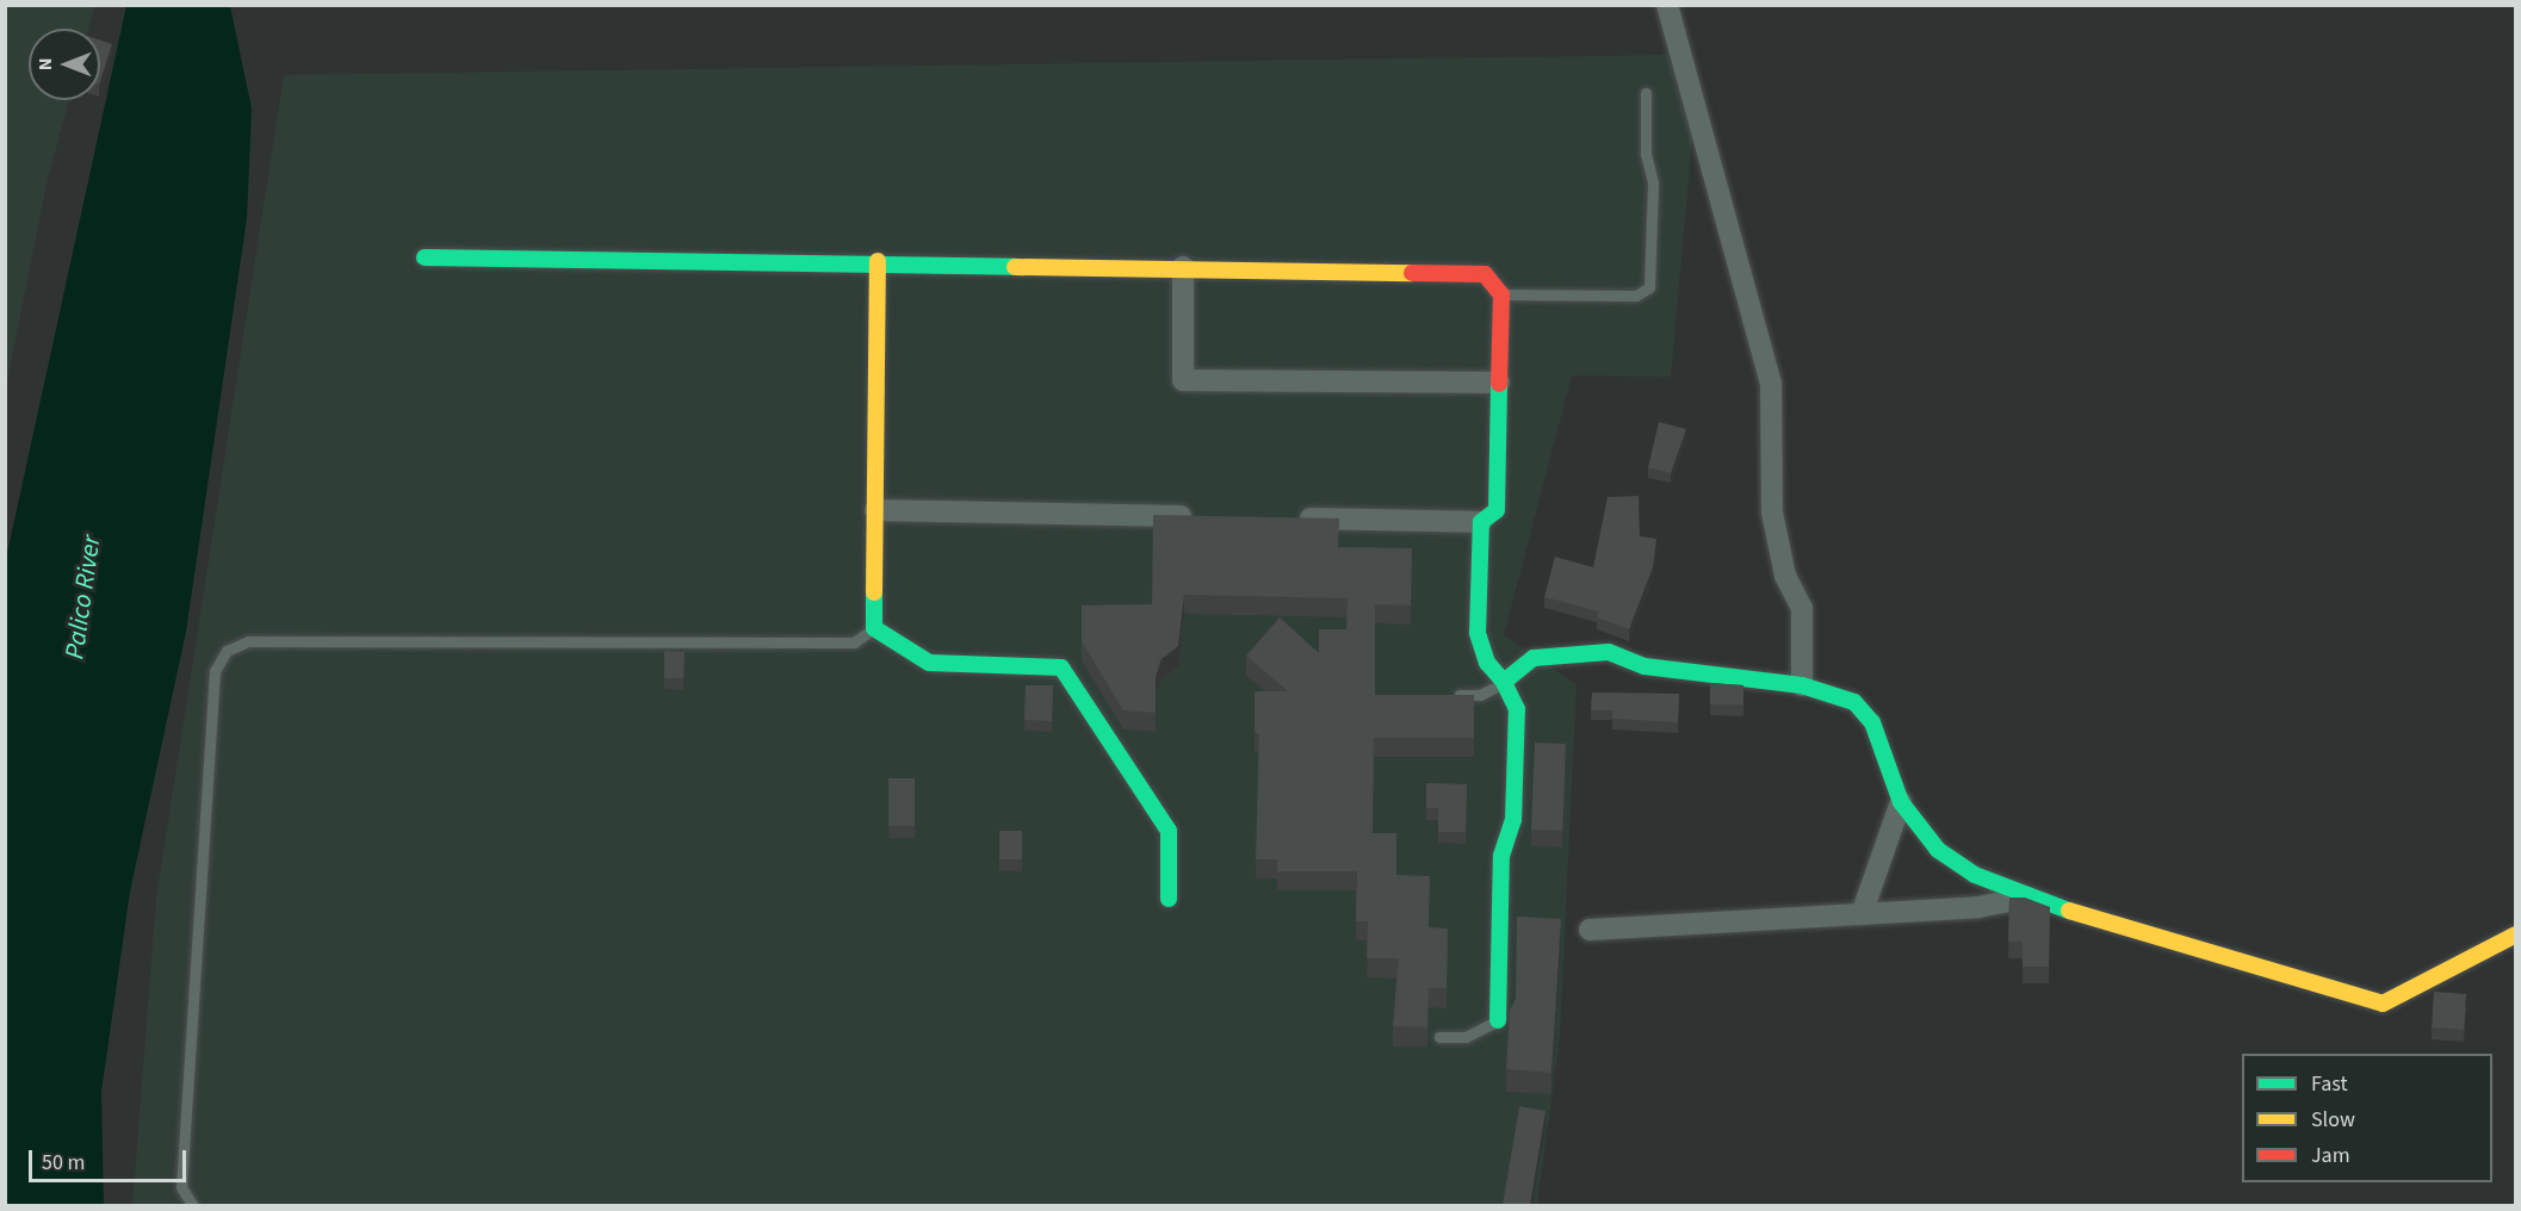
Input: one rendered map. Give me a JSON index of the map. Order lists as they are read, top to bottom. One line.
{"water":["Palico River"],"legend":["Fast","Slow","Jam"],"scale_bar":"50 m","north":"left"}
